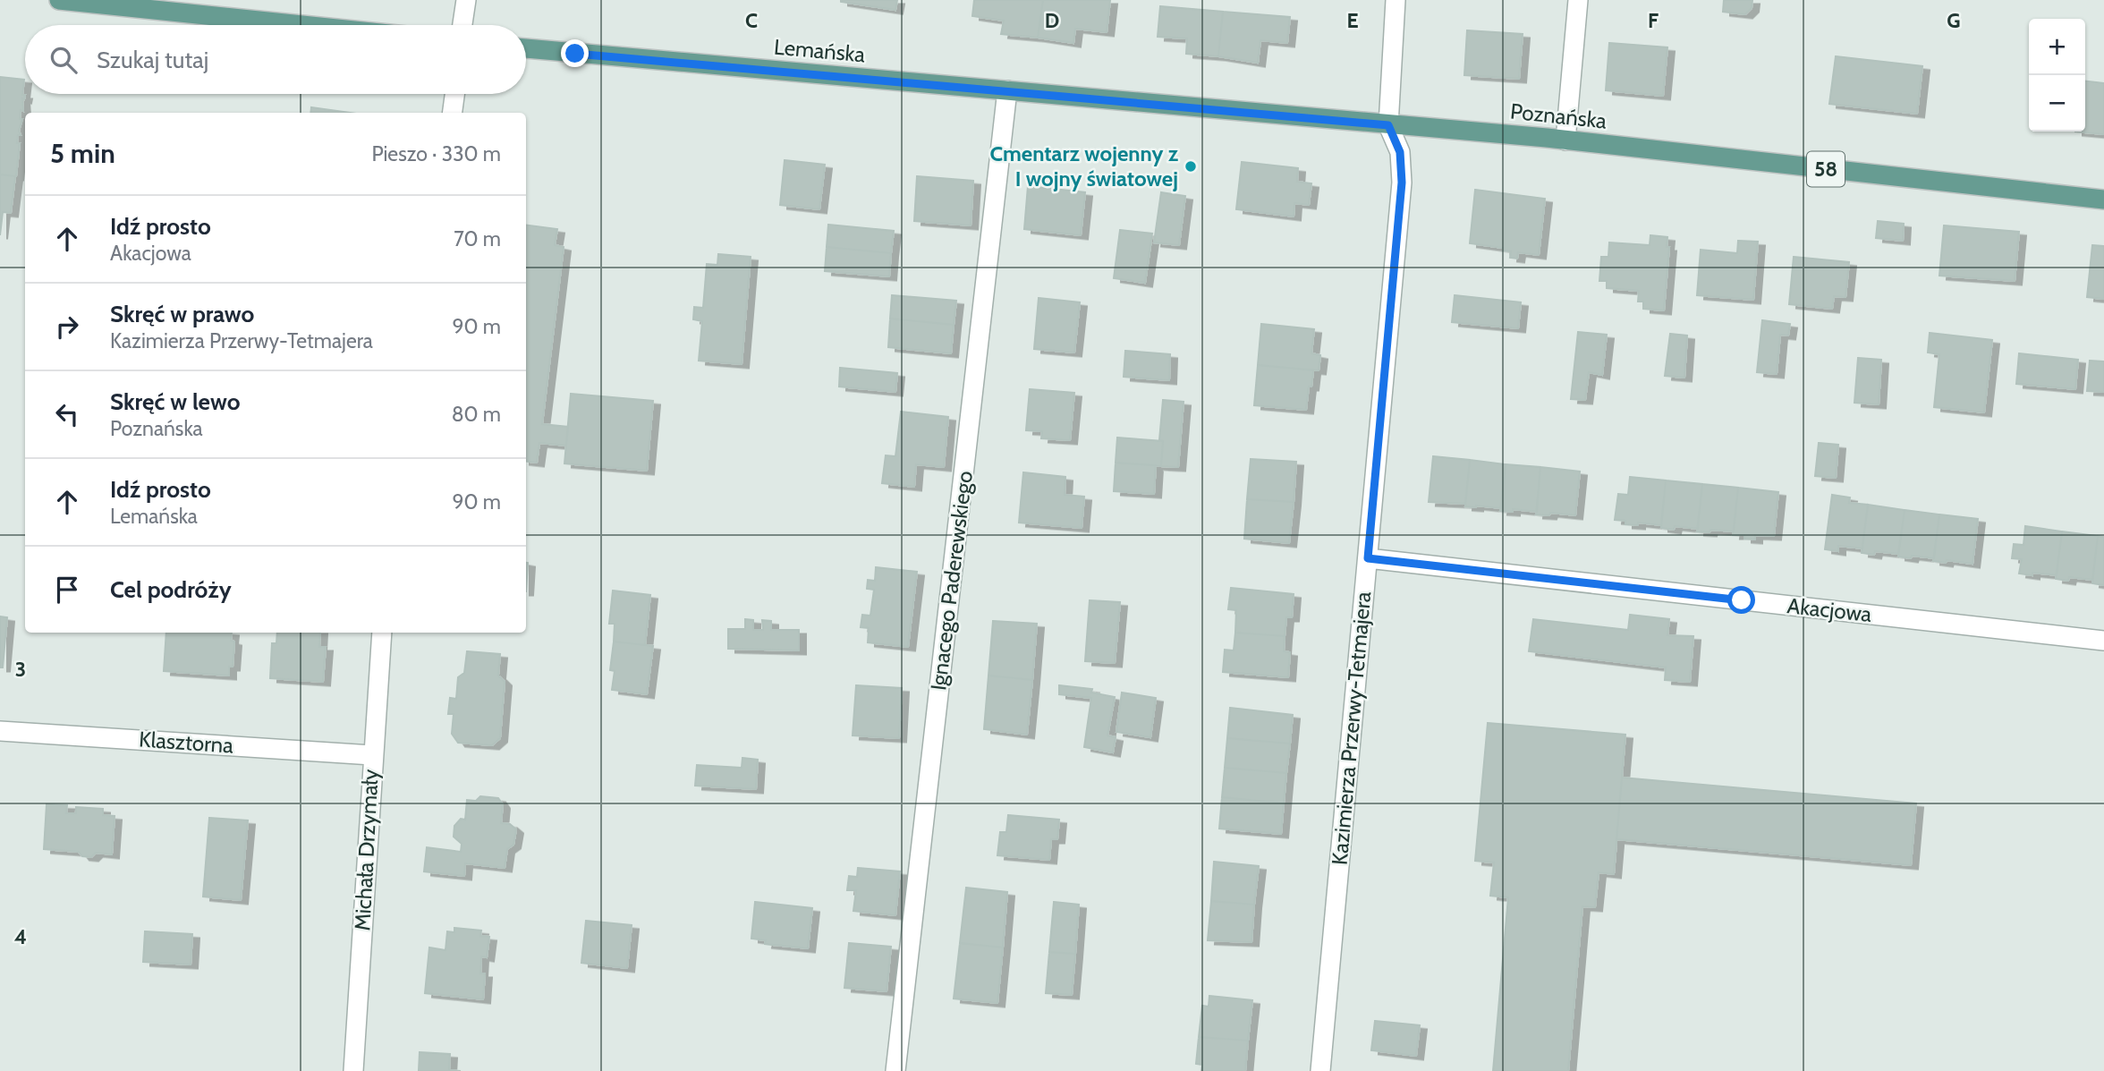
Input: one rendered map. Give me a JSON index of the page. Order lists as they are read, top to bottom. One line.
{"streets":{"main road":["Lemańska","Poznańska","58"],"street":["Ignacego Paderewskiego","Akacjowa","Kazimierza Przerwy-Tetmajera","Klasztorna","Michała Drzymały"]},"crossings":[["Lemańska","Poznańska"],["Lemańska","Ignacego Paderewskiego"],["Poznańska","Ignacego Paderewskiego"],["Poznańska","Kazimierza Przerwy-Tetmajera"],["Akacjowa","Kazimierza Przerwy-Tetmajera"],["Klasztorna","Michała Drzymały"]],"places":["Cmentarz wojenny z I wojny światowej"],"page":{"map_buttons":["+","−"],"search":"Szukaj tutaj","heading":["5 min","Pieszo · 330 m"],"list":[["Idź prosto","Akacjowa","70 m"],["Skręć w prawo","Kazimierza Przerwy-Tetmajera","90 m"],["Skręć w lewo","Poznańska","80 m"],["Idź prosto","Lemańska","90 m"],"Cel podróży"]},"grid":{"columns":["C","D","E","F","G"],"rows":["3","4"]}}
